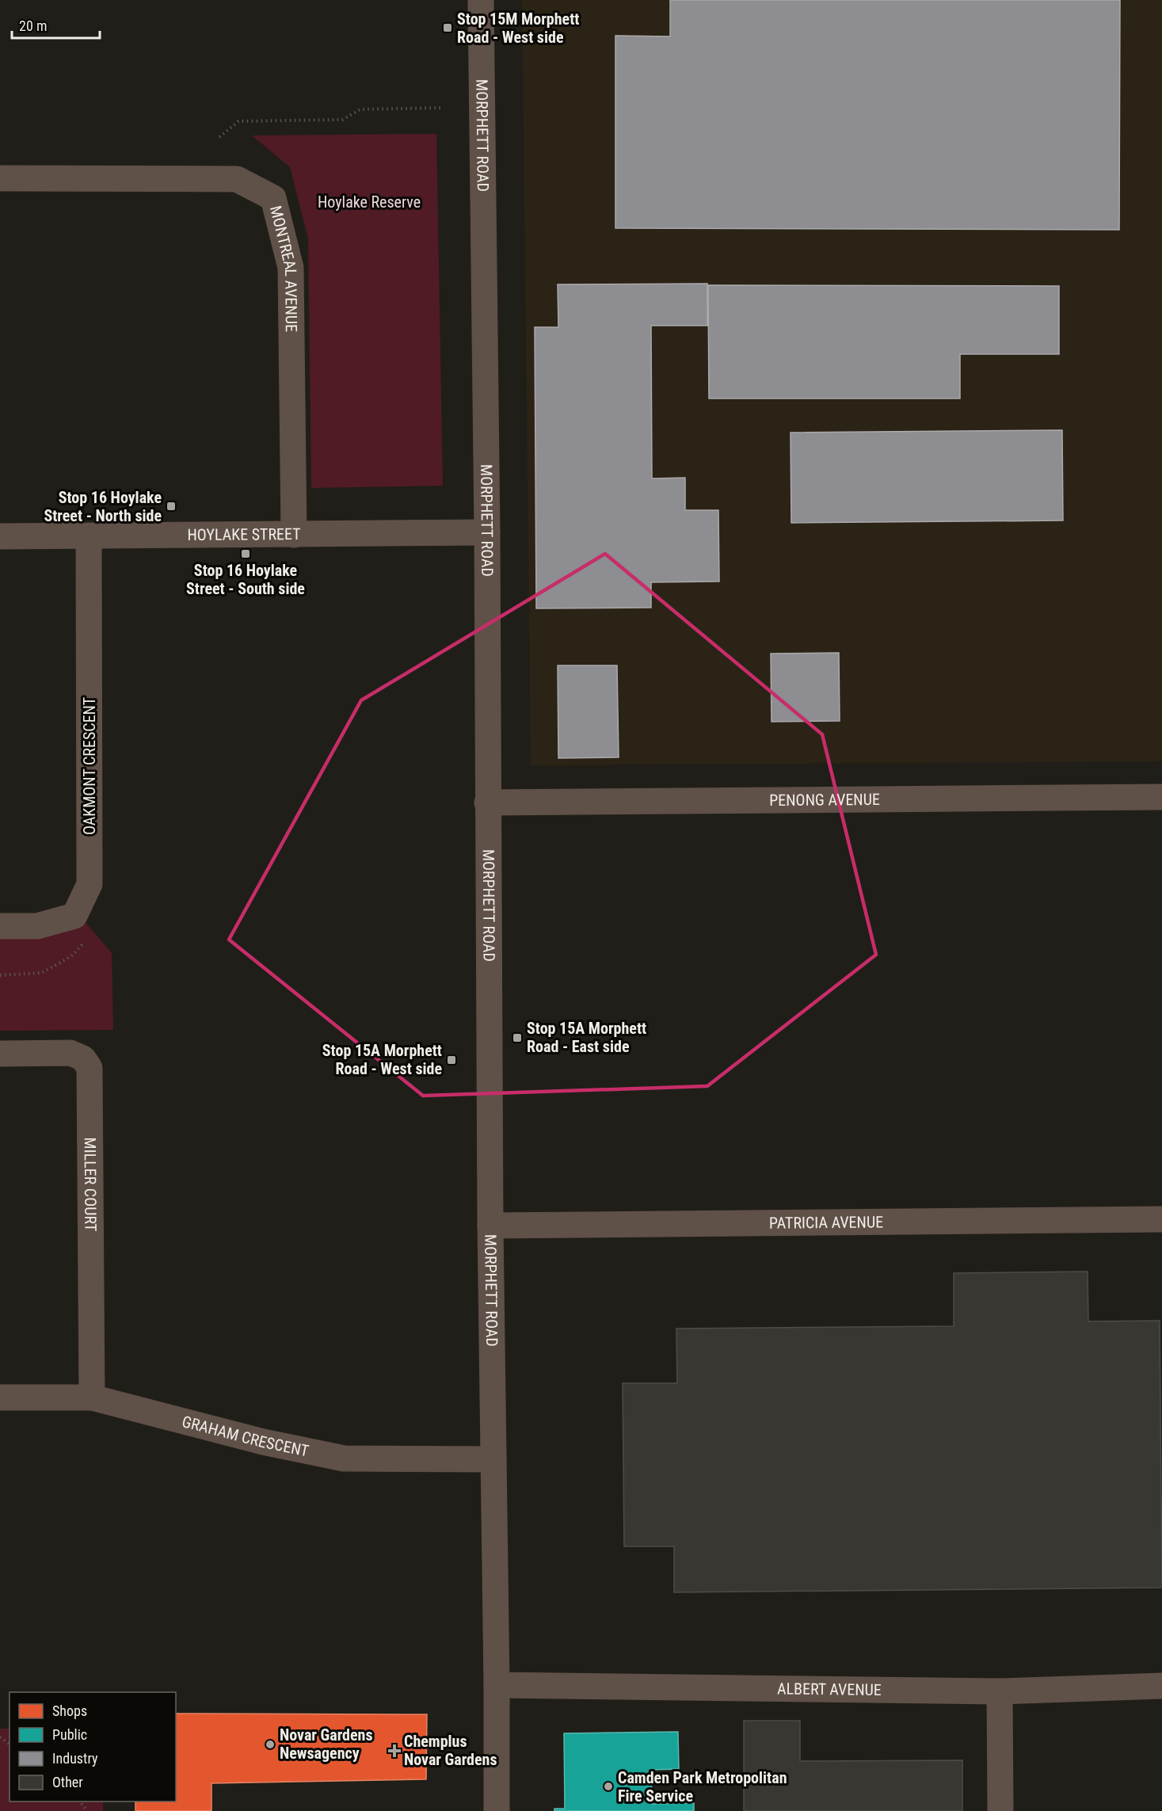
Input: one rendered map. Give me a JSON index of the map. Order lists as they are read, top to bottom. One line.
{"streets":{"street":["MORPHETT ROAD","MONTREAL AVENUE","HOYLAKE STREET","OAKMONT CRESCENT","PENONG AVENUE","MILLER COURT","PATRICIA AVENUE","GRAHAM CRESCENT","ALBERT AVENUE"]},"crossings":[["MORPHETT ROAD","HOYLAKE STREET"],["MORPHETT ROAD","PENONG AVENUE"],["MORPHETT ROAD","PATRICIA AVENUE"],["MORPHETT ROAD","GRAHAM CRESCENT"],["MORPHETT ROAD","ALBERT AVENUE"],["MONTREAL AVENUE","HOYLAKE STREET"],["HOYLAKE STREET","OAKMONT CRESCENT"],["MILLER COURT","GRAHAM CRESCENT"]],"parks":["Hoylake Reserve"],"places":{"transit":["Stop 15M Morphett Road - West side","Stop 16 Hoylake Street - North side","Stop 16 Hoylake Street - South side","Stop 15A Morphett Road - East side","Stop 15A Morphett Road - West side"],"other":["Novar Gardens Newsagency","Camden Park Metropolitan Fire Service"],"health":["Chemplus Novar Gardens"]},"legend":["Shops","Public","Industry","Other"],"scale_bar":"20 m"}
